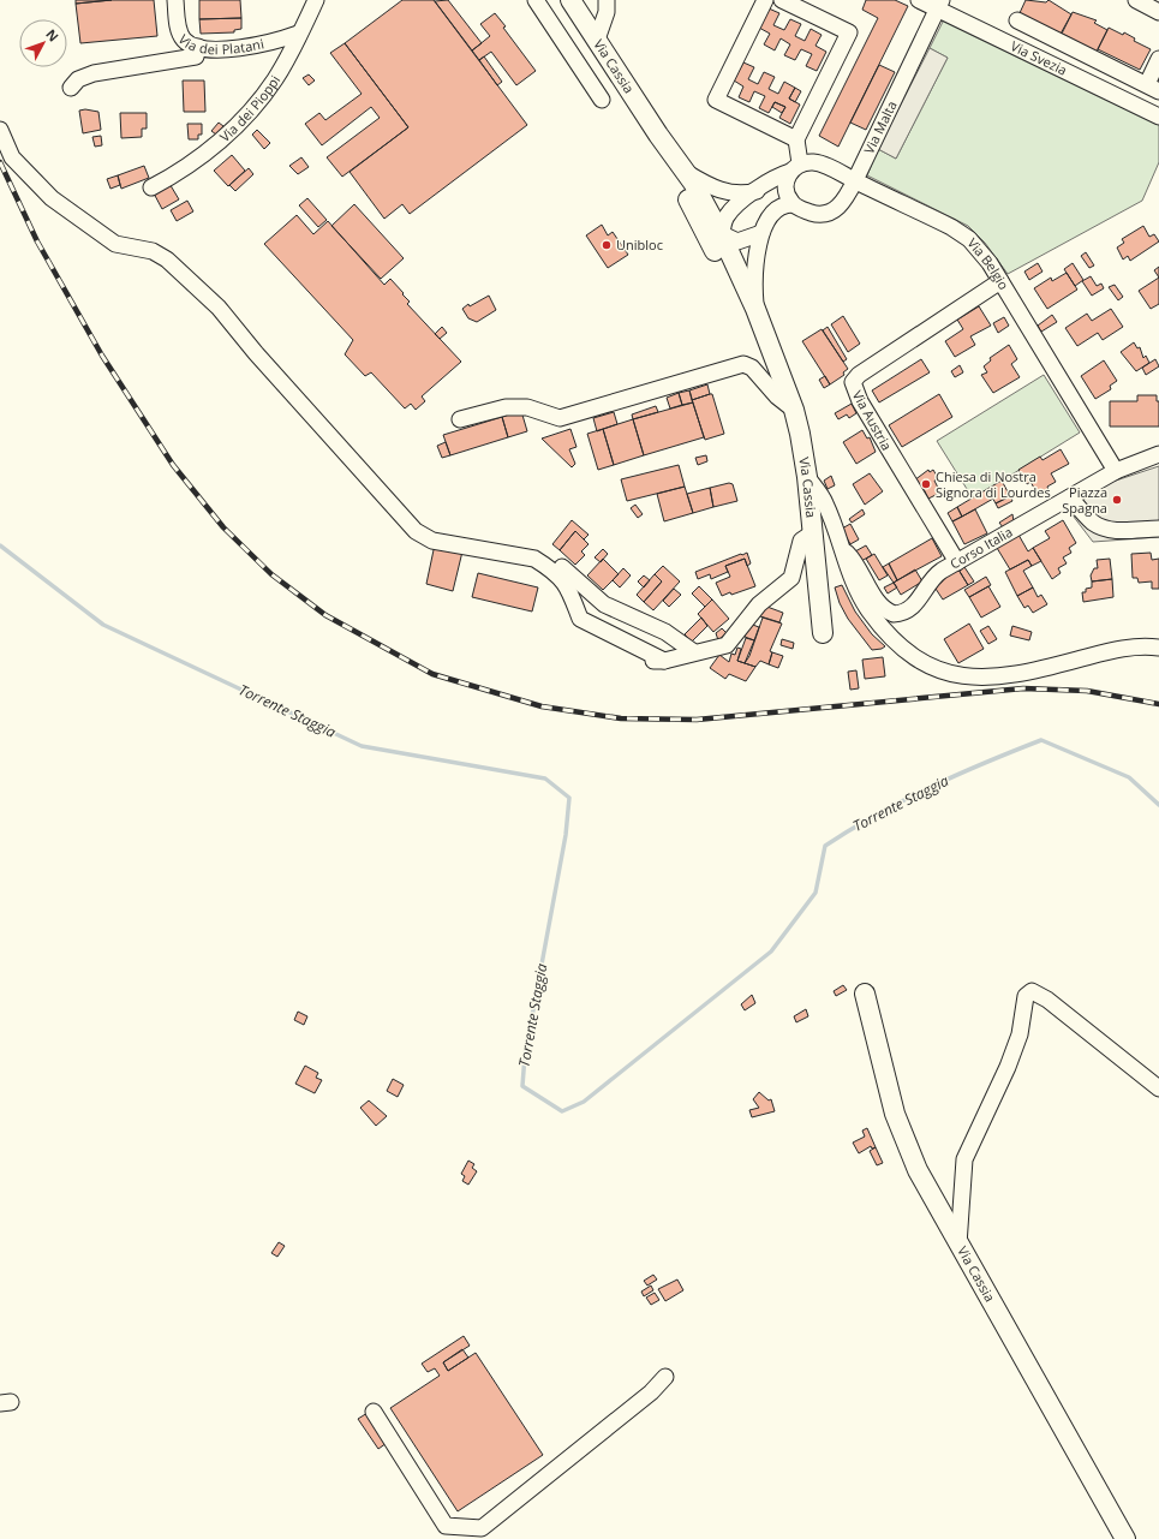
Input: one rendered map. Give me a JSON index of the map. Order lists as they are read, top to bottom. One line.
{"streets":{"main road":["Via Cassia"],"street":["Via dei Platani","Via Svezia","Via dei Pioppi","Via Malta","Via Belgio","Via Austria","Corso Italia"]},"crossings":[["Via dei Platani","Via dei Pioppi"],["Via Svezia","Via Malta"],["Via Malta","Via Belgio"],["Via Belgio","Via Austria"],["Via Belgio","Corso Italia"],["Via Austria","Corso Italia"]],"water":["Torrente Staggia"],"places":["Unibloc","Chiesa di Nostra Signora di Lourdes","Piazza Spagna"],"north":"top right"}
